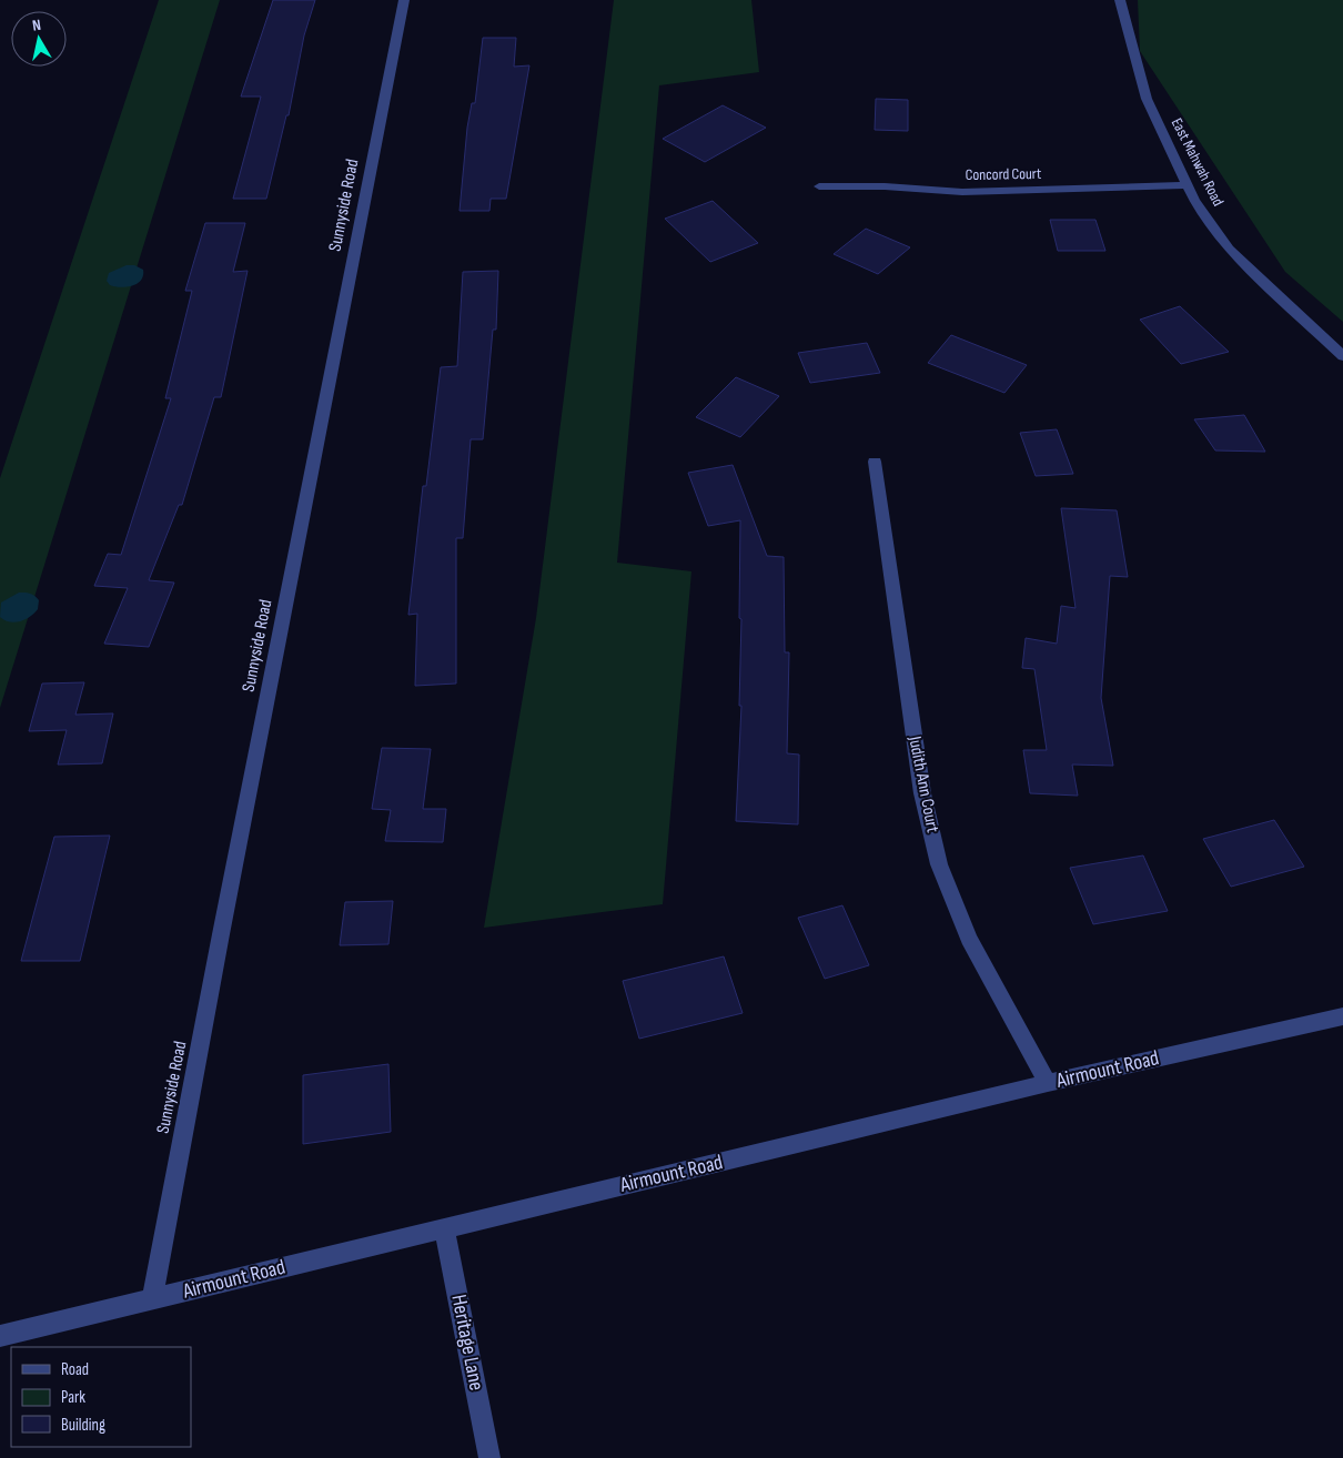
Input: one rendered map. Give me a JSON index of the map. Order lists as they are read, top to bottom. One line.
{"streets":{"street":["East Mahwah Road","Concord Court","Sunnyside Road","Judith Ann Court","Airmount Road","Heritage Lane"]},"crossings":[["East Mahwah Road","Concord Court"],["Sunnyside Road","Airmount Road"],["Judith Ann Court","Airmount Road"],["Airmount Road","Heritage Lane"]],"legend":["Road","Park","Building"],"north":"top"}
